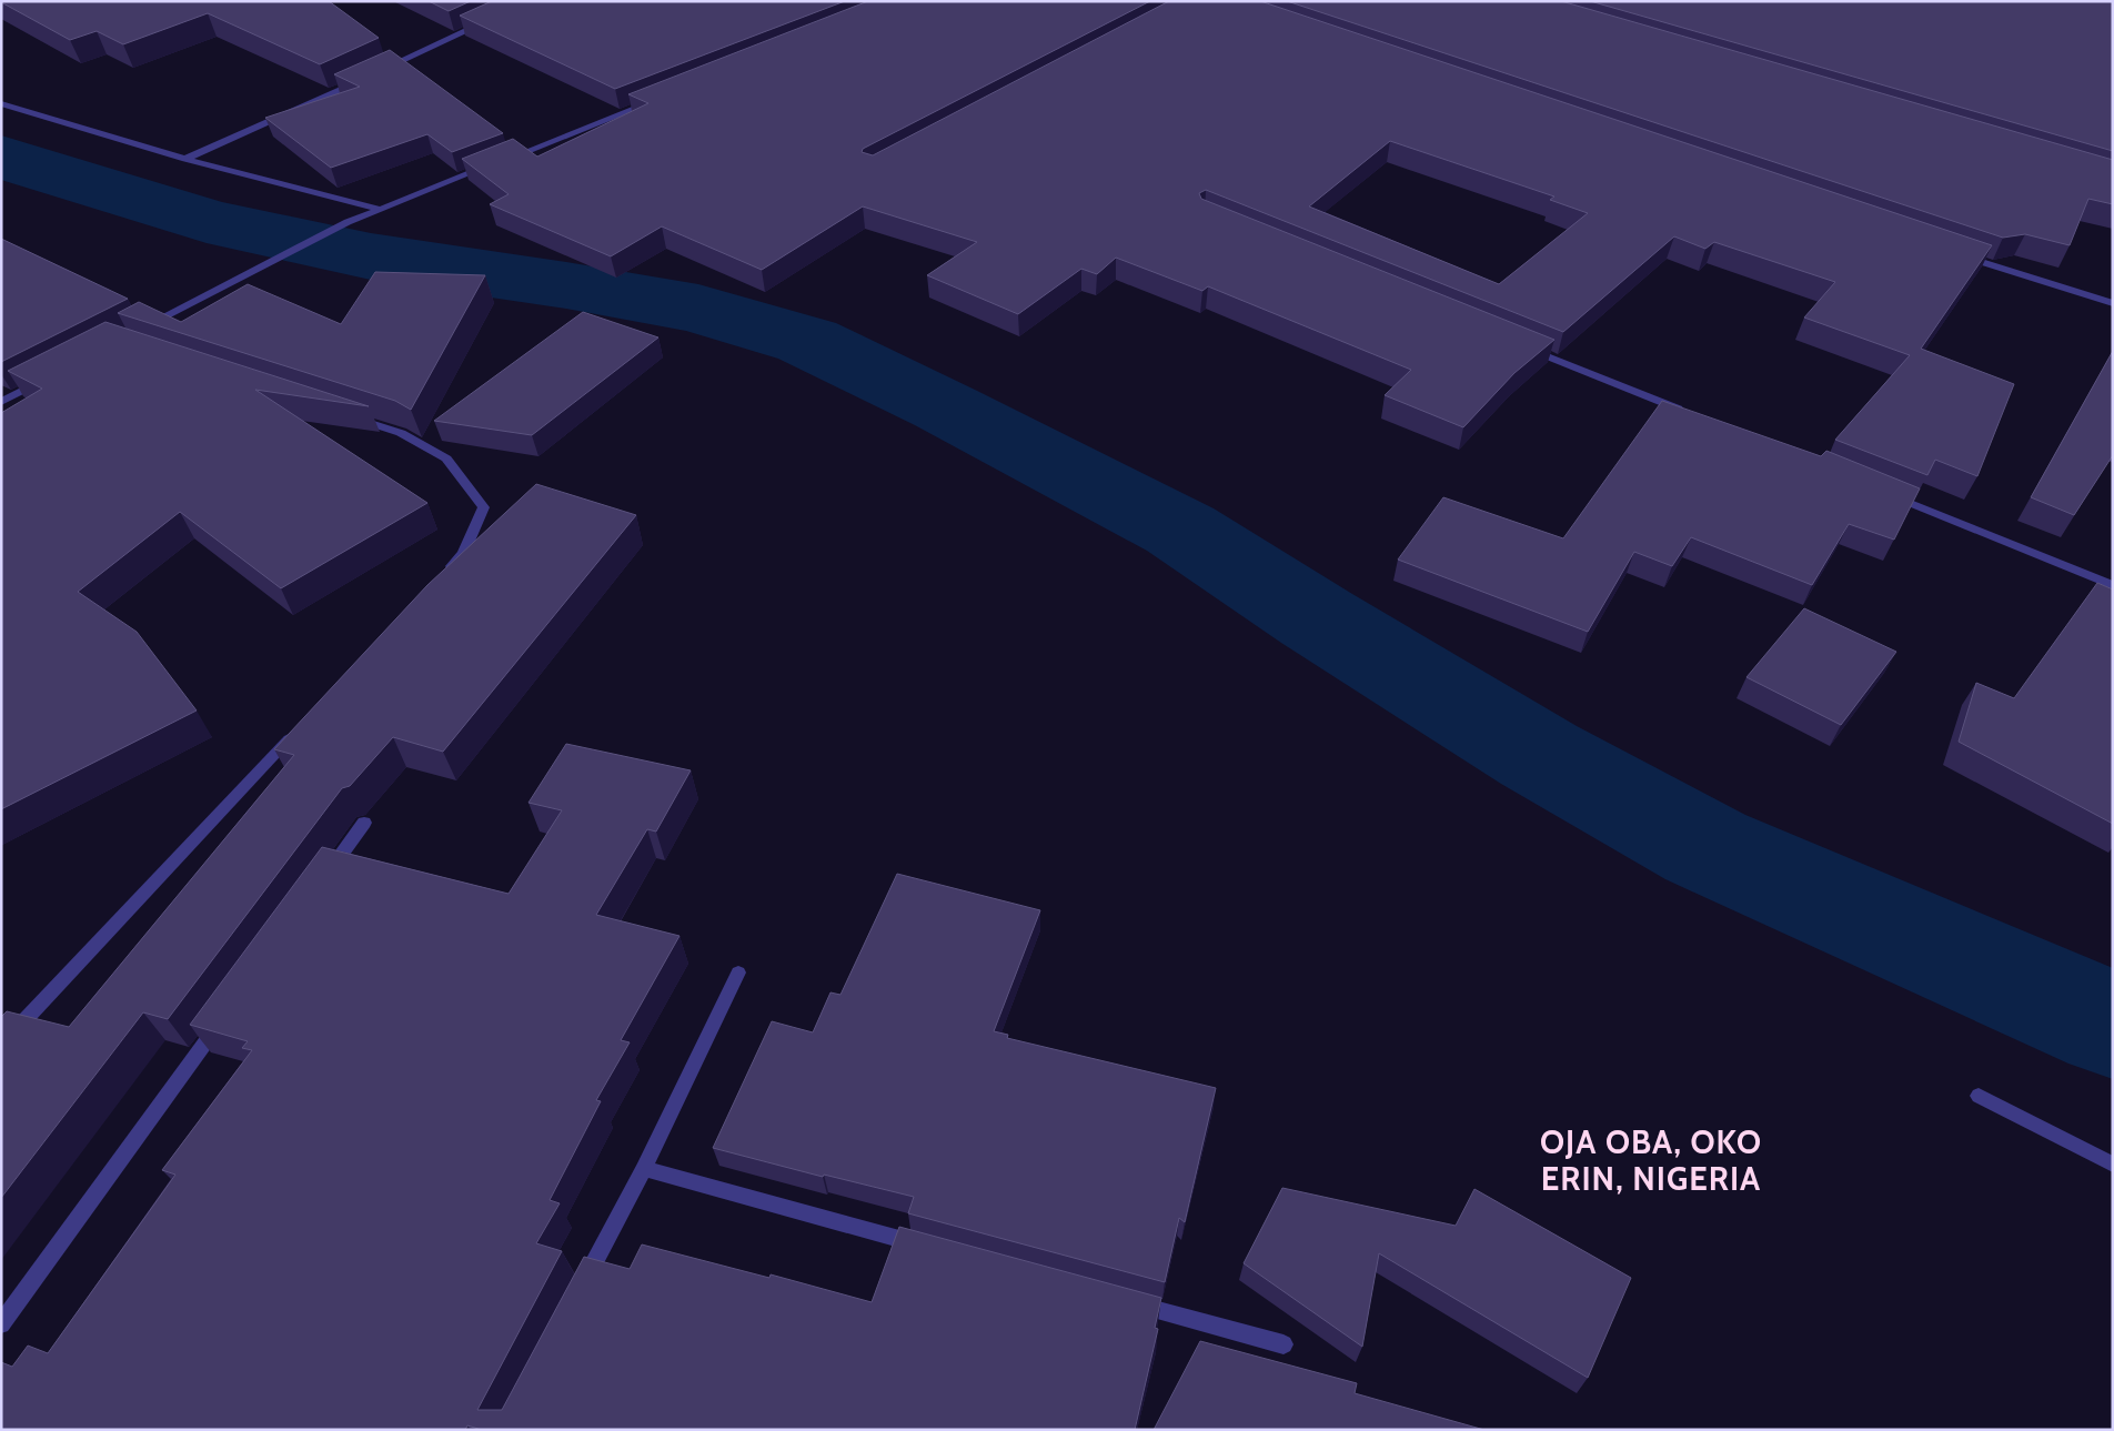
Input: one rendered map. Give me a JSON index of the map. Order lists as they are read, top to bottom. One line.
{"districts":["OJA OBA, OKO ERIN, NIGERIA"]}
